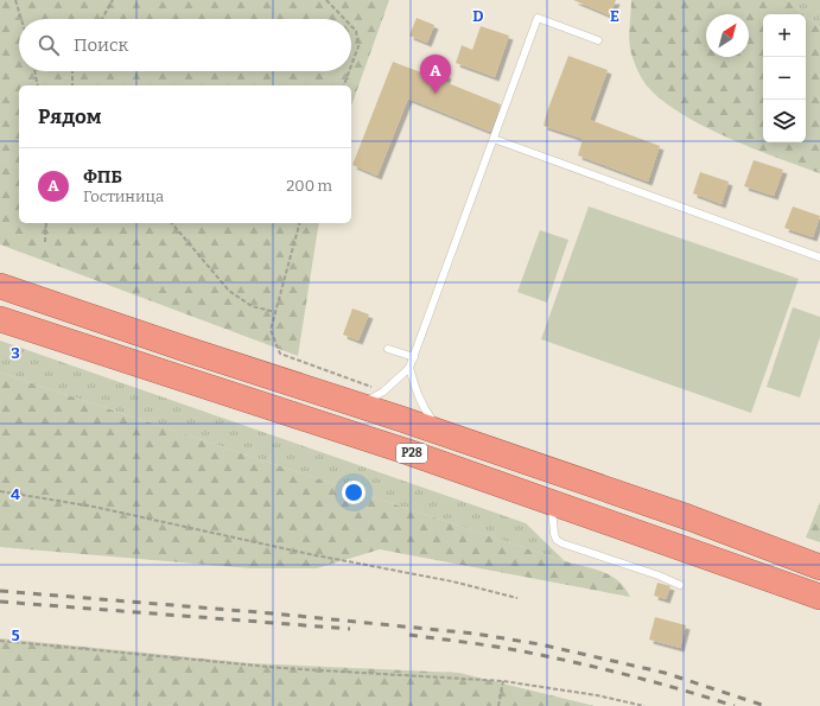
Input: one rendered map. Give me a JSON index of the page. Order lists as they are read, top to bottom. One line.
{"streets":{"highway":["Р28"]},"north":"top right","page":{"map_buttons":["+","−"],"search":"Поиск","pins":"A","heading":"Рядом","list":[{"mark":"A","name":"ФПБ","note":"Гостиница","value":"200 m"}]},"grid":{"columns":["D","E"],"rows":["3","4","5"]}}
